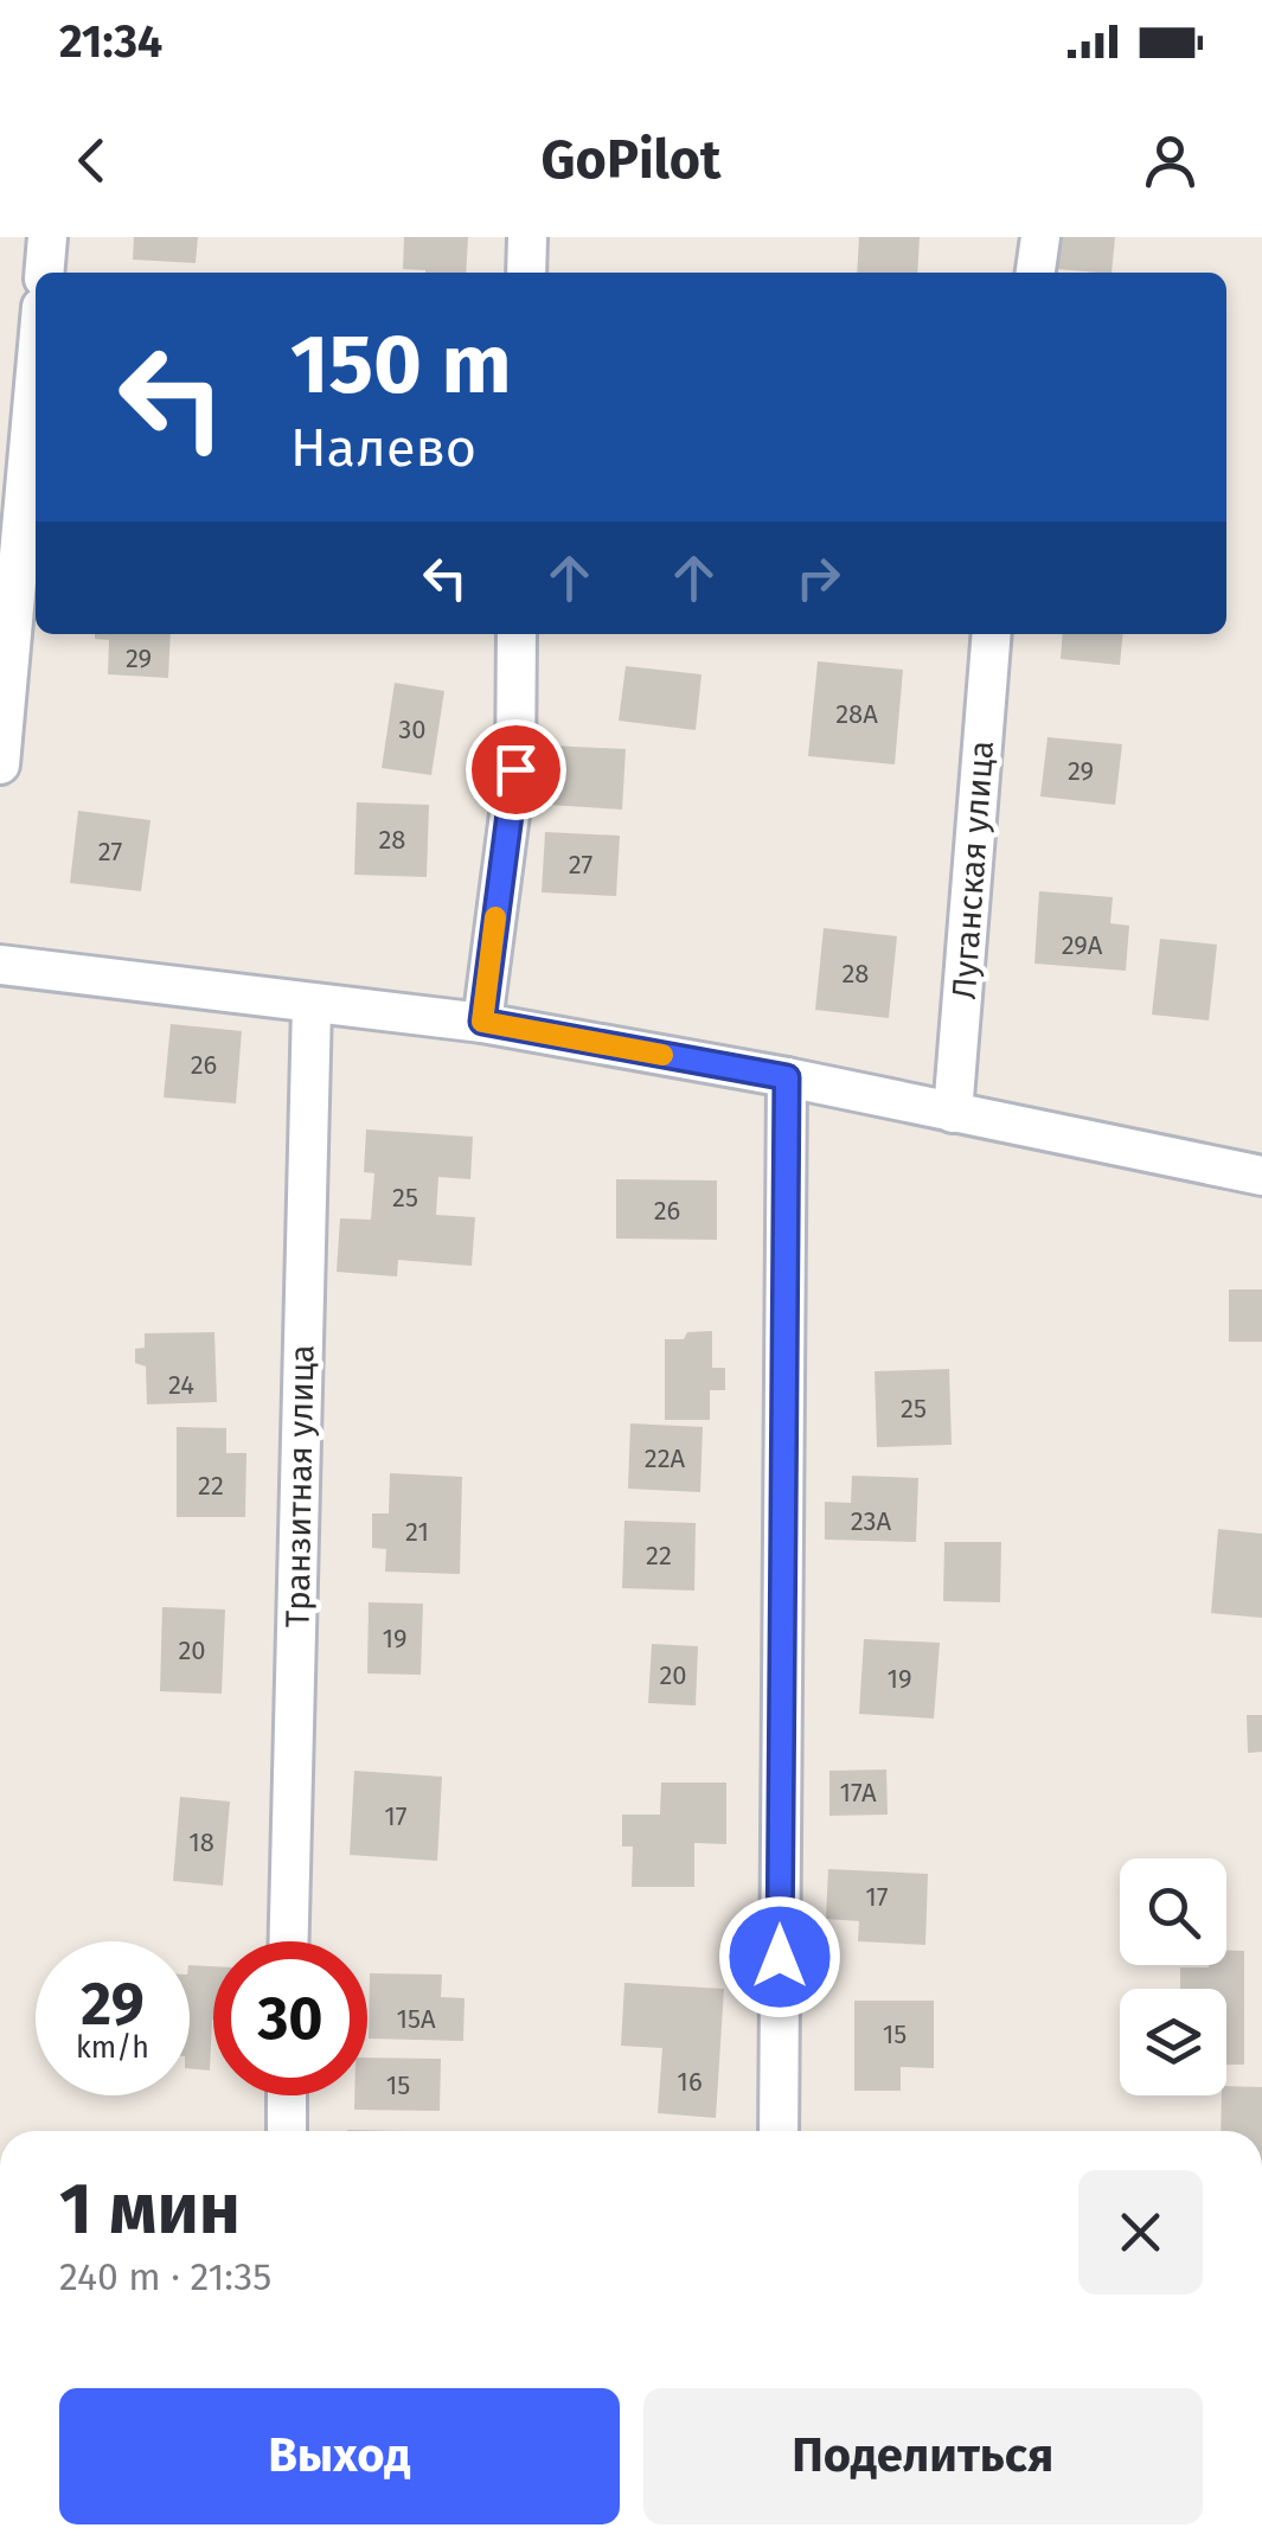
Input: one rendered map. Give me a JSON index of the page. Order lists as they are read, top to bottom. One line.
{"streets":{"street":["Луганская улица","Транзитная улица"]},"house_numbers":["29","28А","30","29","28","27","27","29А","28","26","25","26","24","25","22А","22","23А","21","22","19","20","20","19","17А","17","18","17","15А","15","16","15"],"page":{"status":"21:34","header":"GoPilot","turn":["150 m","Налево"],"speed":"29 km/h","limit":"30","heading":["1 мин","240 m · 21:35"],"buttons":["Выход","Поделиться"]}}
